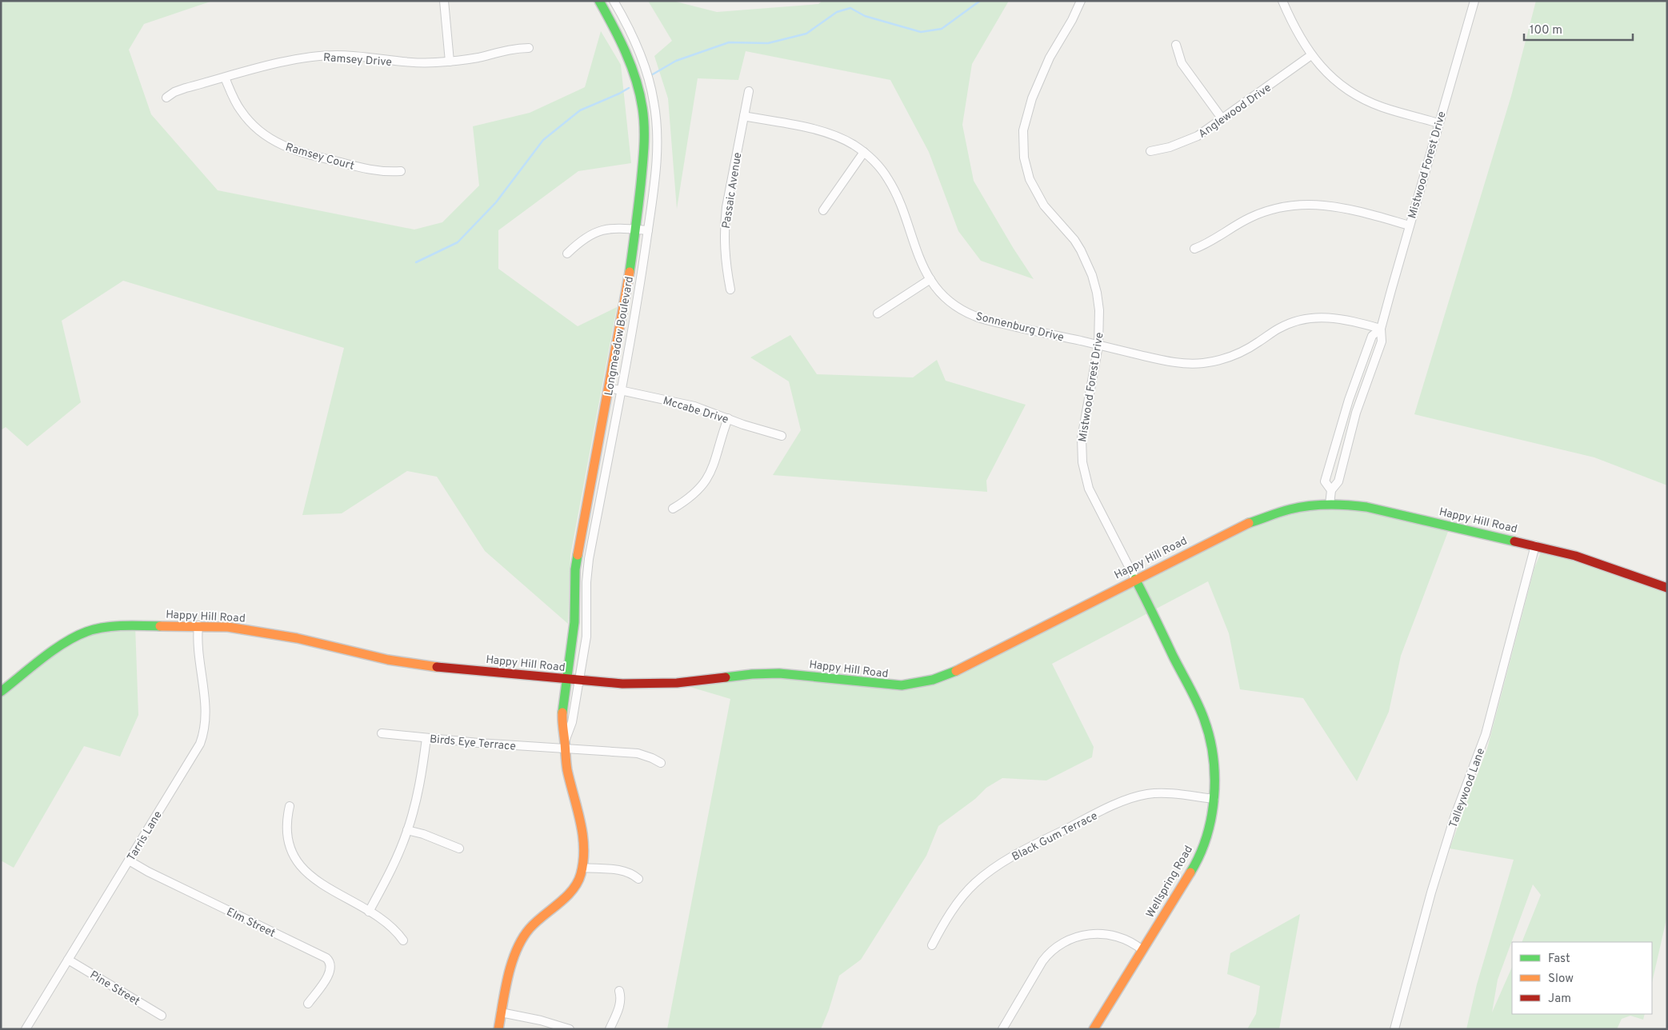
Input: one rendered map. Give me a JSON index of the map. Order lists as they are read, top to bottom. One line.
{"streets":{"street":["Ramsey Drive","Anglewood Drive","Ramsey Court","Mistwood Forest Drive","Passaic Avenue","Sonnenburg Drive","Longmeadow Boulevard","Mccabe Drive","Happy Hill Road","Birds Eye Terrace","Talleywood Lane","Tarris Lane","Black Gum Terrace","Wellspring Road","Elm Street","Pine Street"]},"crossings":[["Ramsey Drive","Ramsey Court"],["Mistwood Forest Drive","Sonnenburg Drive"],["Mistwood Forest Drive","Happy Hill Road"],["Mistwood Forest Drive","Wellspring Road"],["Passaic Avenue","Sonnenburg Drive"],["Longmeadow Boulevard","Mccabe Drive"],["Longmeadow Boulevard","Happy Hill Road"],["Longmeadow Boulevard","Birds Eye Terrace"],["Happy Hill Road","Talleywood Lane"],["Happy Hill Road","Tarris Lane"],["Happy Hill Road","Wellspring Road"],["Tarris Lane","Elm Street"],["Tarris Lane","Pine Street"],["Black Gum Terrace","Wellspring Road"]],"legend":["Fast","Slow","Jam"],"scale_bar":"100 m"}
